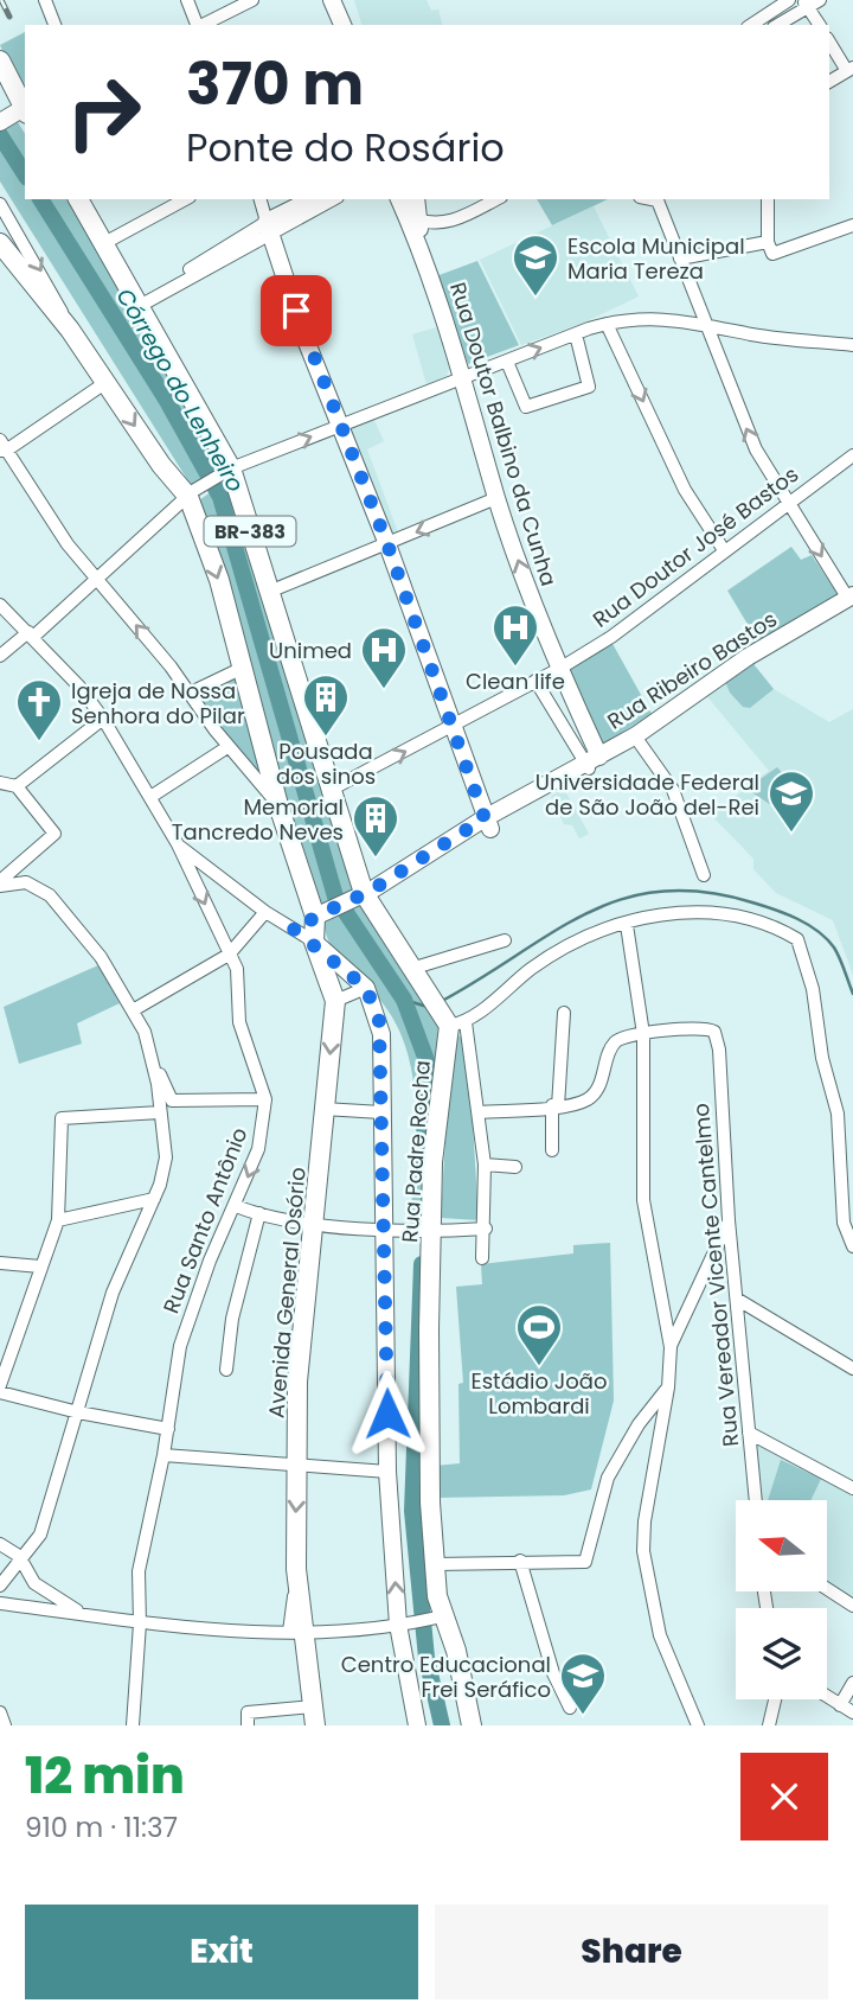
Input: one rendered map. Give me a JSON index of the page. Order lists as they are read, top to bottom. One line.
{"streets":{"highway":["BR-383","Rua Padre Rocha","Avenida General Osório"],"main road":["Rua Doutor Balbino da Cunha","Rua Ribeiro Bastos"],"street":["Rua Doutor José Bastos","Rua Santo Antônio","Rua Vereador Vicente Cantelmo"]},"crossings":[["Rua Doutor Balbino da Cunha","Rua Doutor José Bastos"],["Rua Doutor Balbino da Cunha","Rua Ribeiro Bastos"],["BR-383","Rua Doutor José Bastos"],["BR-383","Rua Ribeiro Bastos"],["BR-383","Rua Padre Rocha"],["BR-383","Avenida General Osório"],["Rua Ribeiro Bastos","Avenida General Osório"]],"water":["Córrego do Lenheiro"],"places":{"school or university":["Escola Municipal Maria Tereza","Universidade Federal de São João del-Rei","Centro Educacional Frei Seráfico"],"hospital":["Clean life","Unimed"],"building":["Pousada dos sinos","Memorial Tancredo Neves"],"church":["Igreja de Nossa Senhora do Pilar"],"sports":["Estádio João Lombardi"]},"north":"left","page":{"turn":["370 m","Ponte do Rosário"],"heading":["12 min","910 m · 11:37"],"buttons":["Exit","Share"]}}
